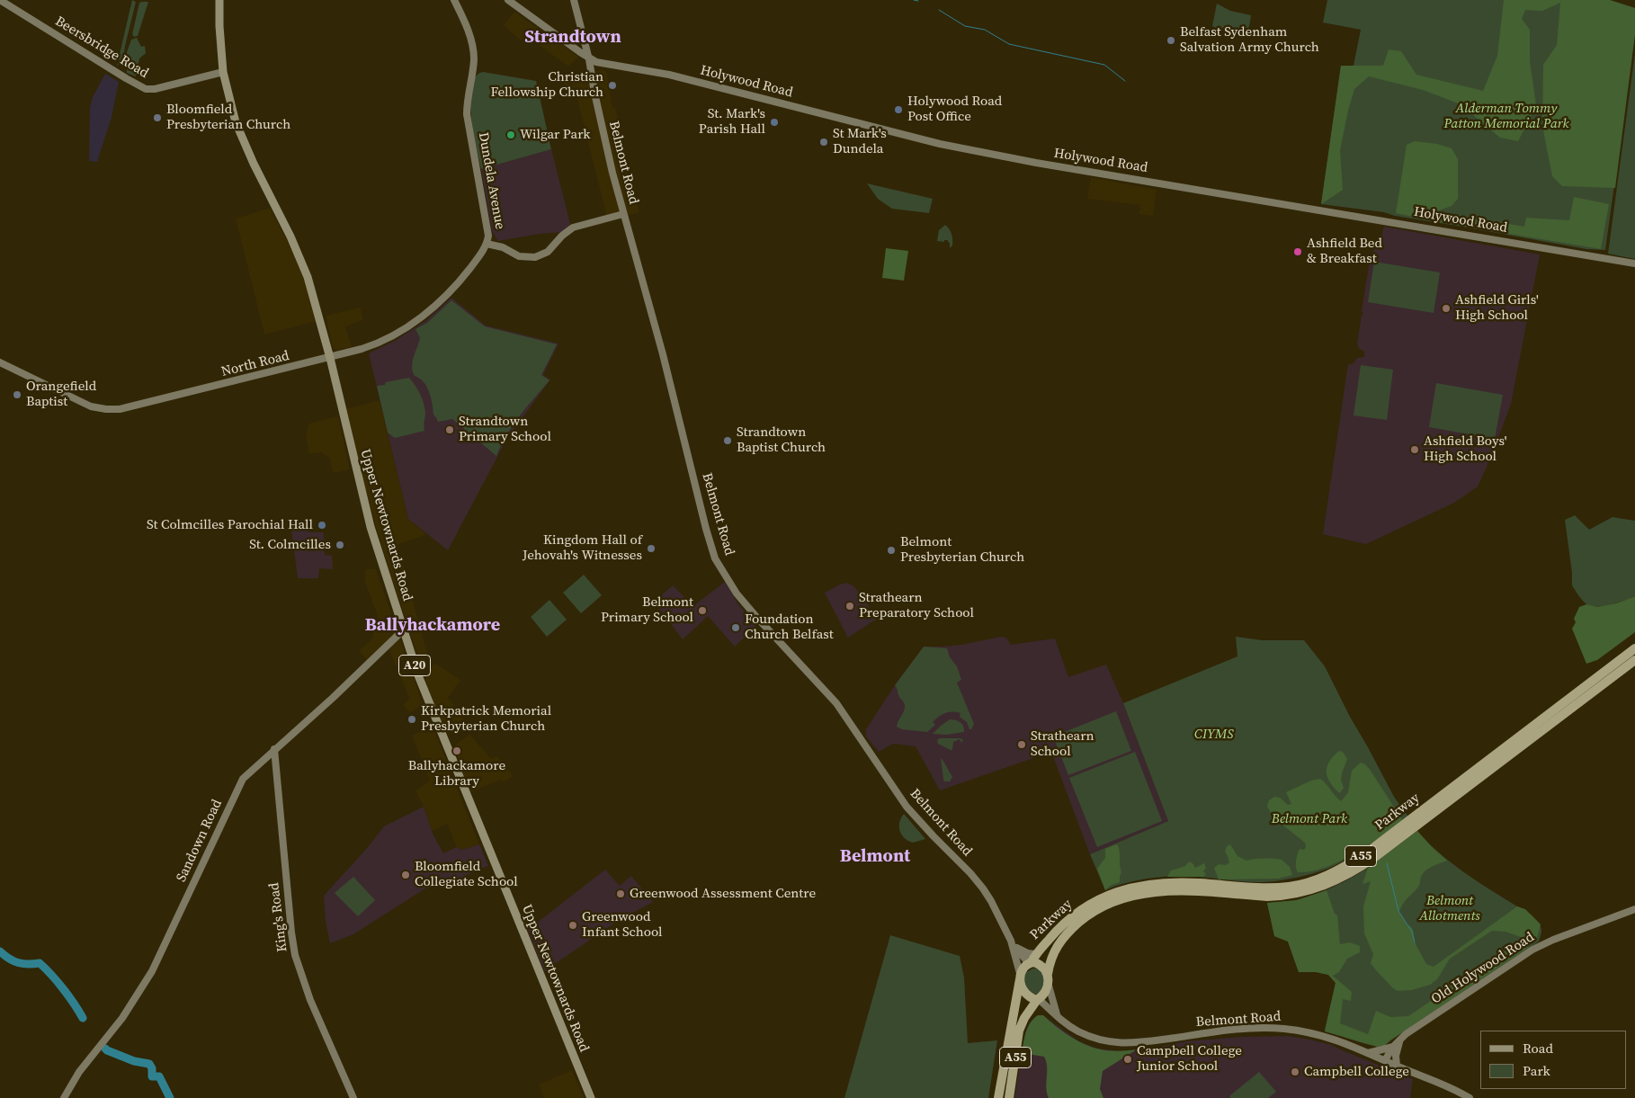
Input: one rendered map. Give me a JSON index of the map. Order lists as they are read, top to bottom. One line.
{"streets":{"highway":["Parkway","A55"],"main road":["Beersbridge Road","Holywood Road","Belmont Road","Dundela Avenue","North Road","Upper Newtownards Road","A20","Sandown Road","King's Road","Old Holywood Road"]},"crossings":[["Beersbridge Road","Upper Newtownards Road"],["Holywood Road","Belmont Road"],["Belmont Road","Dundela Avenue"],["Belmont Road","Parkway"],["Belmont Road","A55"],["Belmont Road","Old Holywood Road"],["Dundela Avenue","North Road"],["North Road","Upper Newtownards Road"],["Upper Newtownards Road","Sandown Road"],["Parkway","A55"],["Sandown Road","King's Road"]],"districts":["Strandtown","Ballyhackamore","Belmont"],"parks":["Alderman Tommy Patton Memorial Park","CIYMS","Belmont Park","Belmont Allotments"],"places":["Belfast Sydenham Salvation Army Church","Christian Fellowship Church","Holywood Road Post Office","Bloomfield Presbyterian Church","St. Mark's Parish Hall","Wilgar Park","St Mark's Dundela","Ashfield Bed & Breakfast","Ashfield Girls' High School","Orangefield Baptist","Strandtown Primary School","Strandtown Baptist Church","Ashfield Boys' High School","St Colmcilles Parochial Hall","St. Colmcilles","Kingdom Hall of Jehovah's Witnesses","Belmont Presbyterian Church","Strathearn Preparatory School","Belmont Primary School","Foundation Church Belfast","Kirkpatrick Memorial Presbyterian Church","Strathearn School","Ballyhackamore Library","Bloomfield Collegiate School","Greenwood Assessment Centre","Greenwood Infant School","Campbell College Junior School","Campbell College"],"legend":["Road","Park"]}
